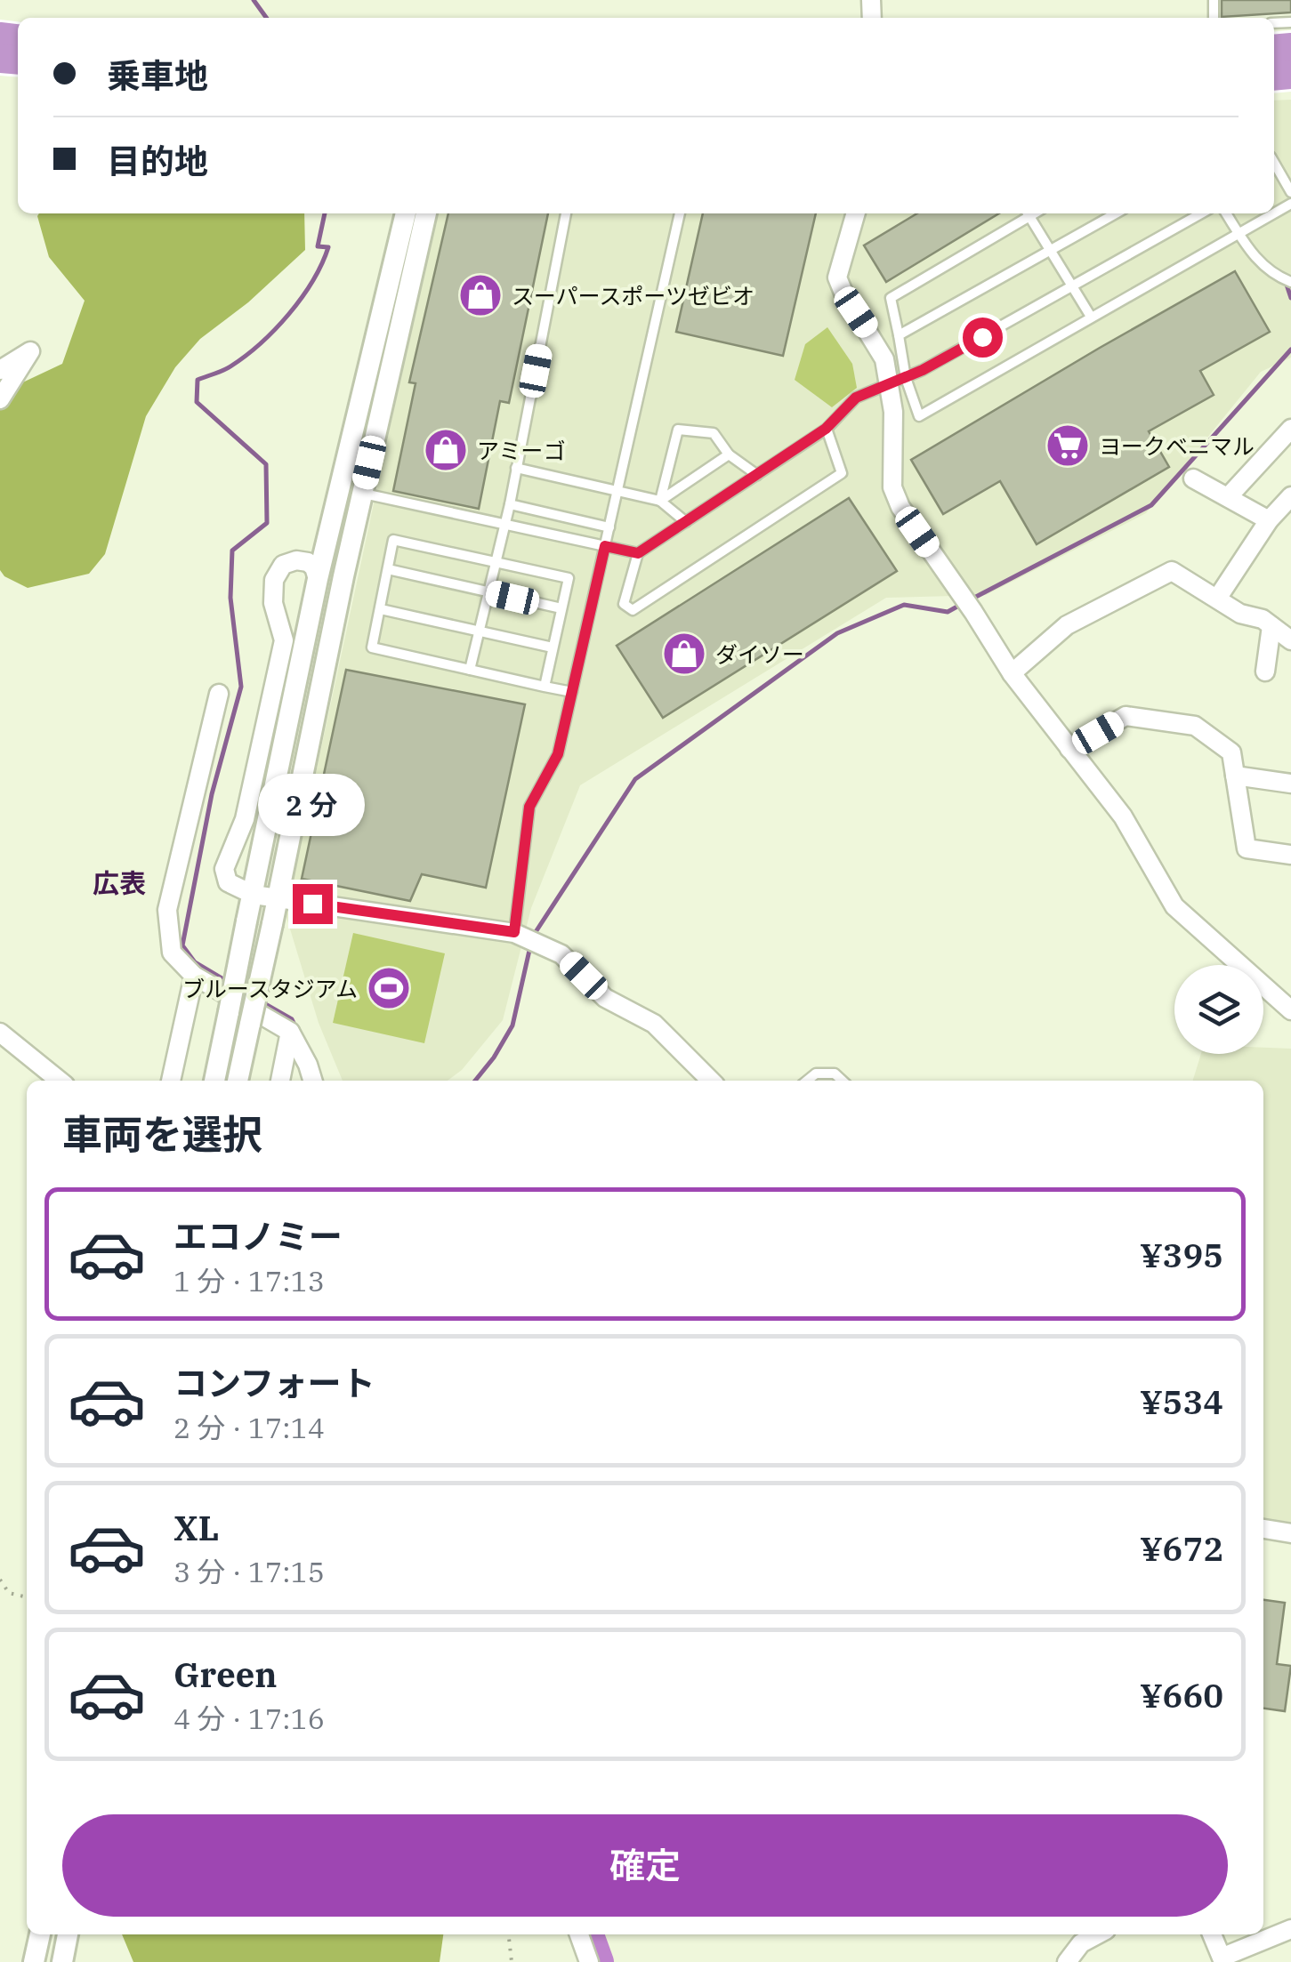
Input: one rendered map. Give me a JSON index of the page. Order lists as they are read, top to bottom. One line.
{"districts":["広表"],"places":{"shop":["スーパースポーツゼビオ","アミーゴ","ダイソー"],"supermarket":["ヨークベニマル"],"sports":["ブルースタジアム"]},"page":{"banner":["乗車地","目的地"],"bubble":"2 分","heading":"車両を選択","list":[{"name":"エコノミー","note":"1 分 · 17:13","value":"¥395"},{"name":"コンフォート","note":"2 分 · 17:14","value":"¥534"},{"name":"XL","note":"3 分 · 17:15","value":"¥672"},{"name":"Green","note":"4 分 · 17:16","value":"¥660"}],"buttons":"確定"}}
